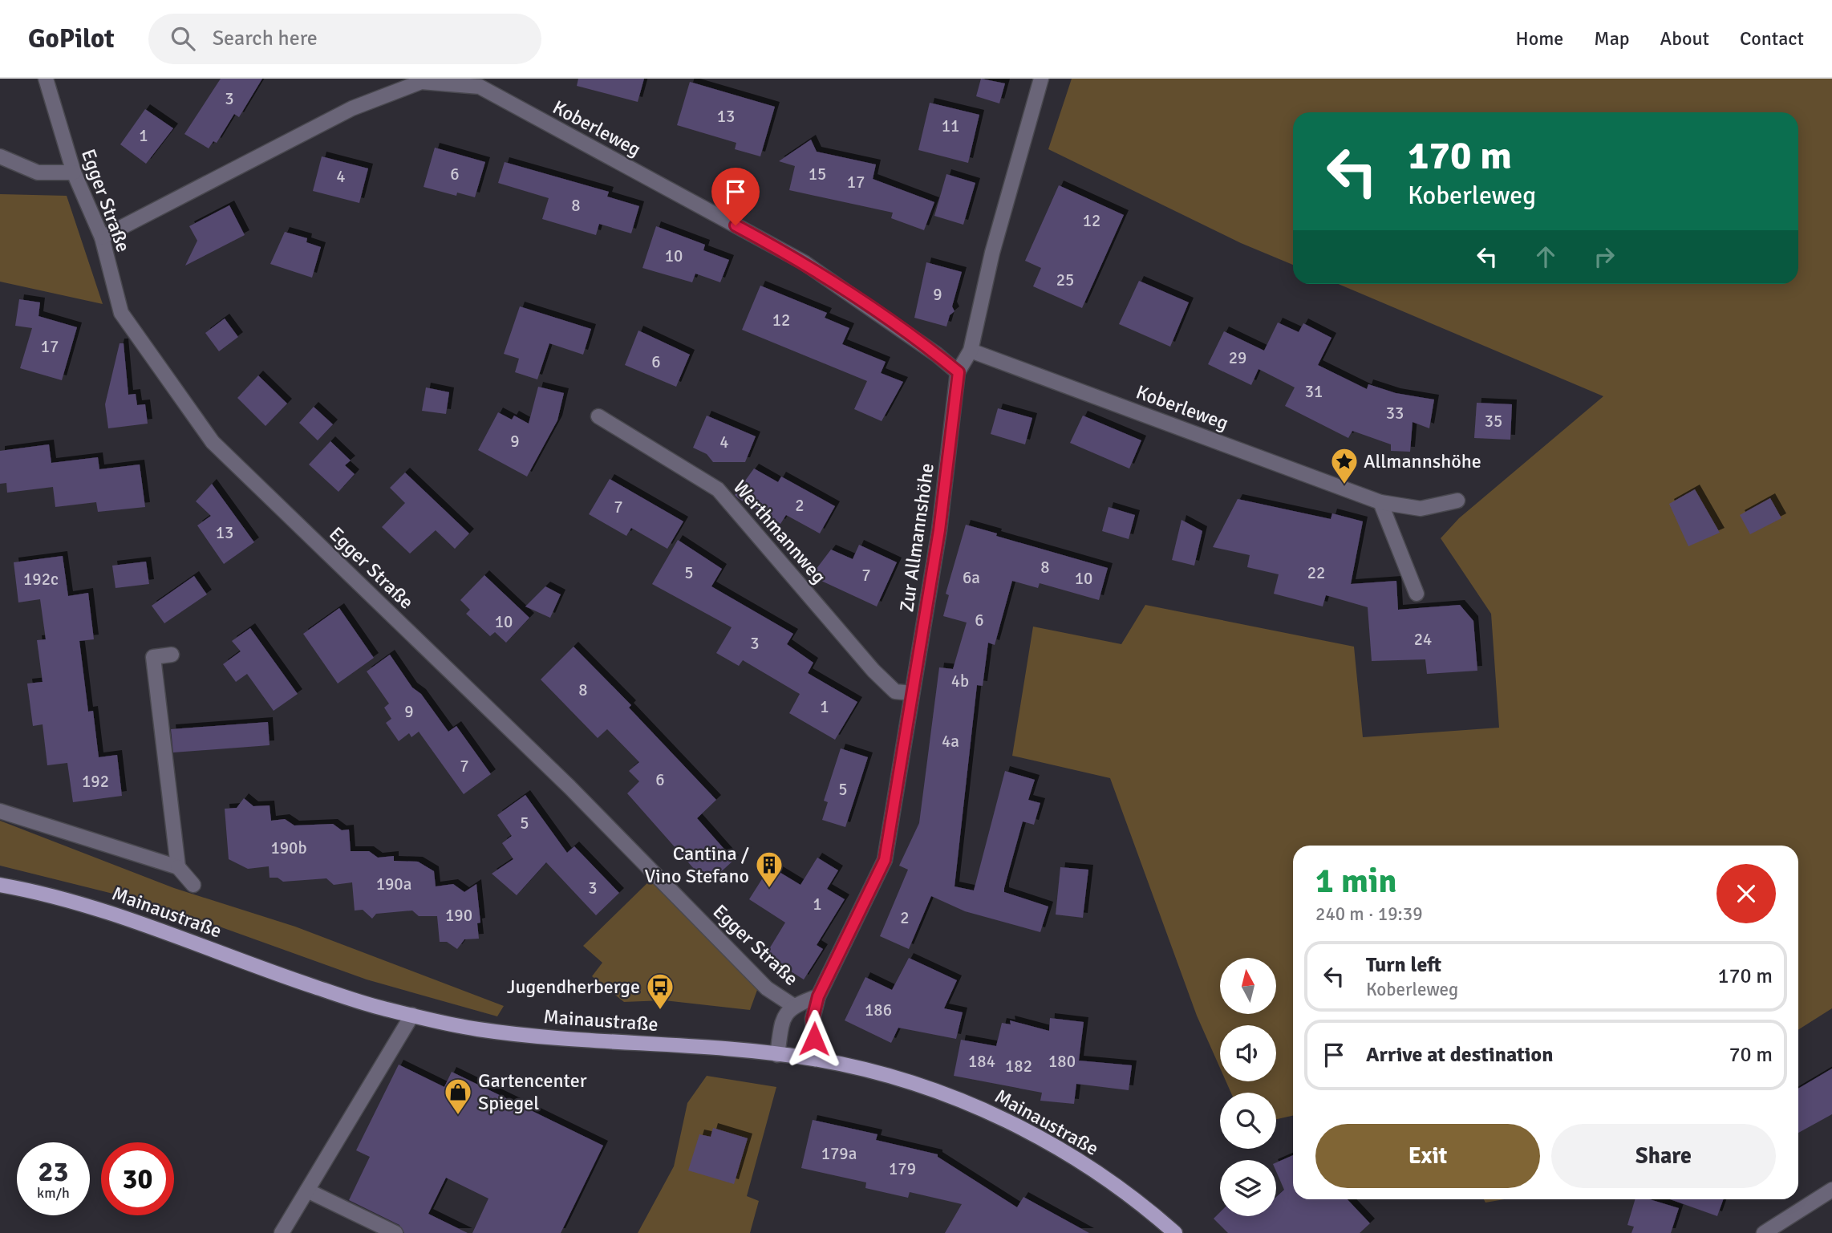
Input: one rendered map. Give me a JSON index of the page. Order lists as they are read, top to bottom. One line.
{"streets":{"main road":["Mainaustraße"],"street":["Koberleweg","Egger Straße","Werthmannweg","Zur Allmannshöhe"]},"crossings":[["Koberleweg","Egger Straße"],["Koberleweg","Zur Allmannshöhe"],["Werthmannweg","Zur Allmannshöhe"],["Zur Allmannshöhe","Mainaustraße"]],"places":{"place":["Allmannshöhe"],"building":["Cantina / Vino Stefano"],"bus stop":["Jugendherberge"],"shop":["Gartencenter Spiegel"]},"house_numbers":["3","13","11","1","6","15","4","17","8","12","10","25","9","12","17","29","6","31","33","35","9","4","2","7","13","8","5","22","7","6a","10","192c","6","10","24","3","4b","8","1","9","4a","7","6","192","5","5","190b","190a","3","1","190","2","186","184","180","182","179a","179"],"north":"top","page":{"header":"GoPilot","search":"Search here","nav":["Home","Map","About","Contact"],"turn":["170 m","Koberleweg"],"heading":["1 min","240 m · 19:39"],"list":[{"name":"Turn left","note":"Koberleweg","value":"170 m"},{"name":"Arrive at destination","value":"70 m"}],"buttons":["Exit","Share"],"speed":"23 km/h","limit":"30"}}
